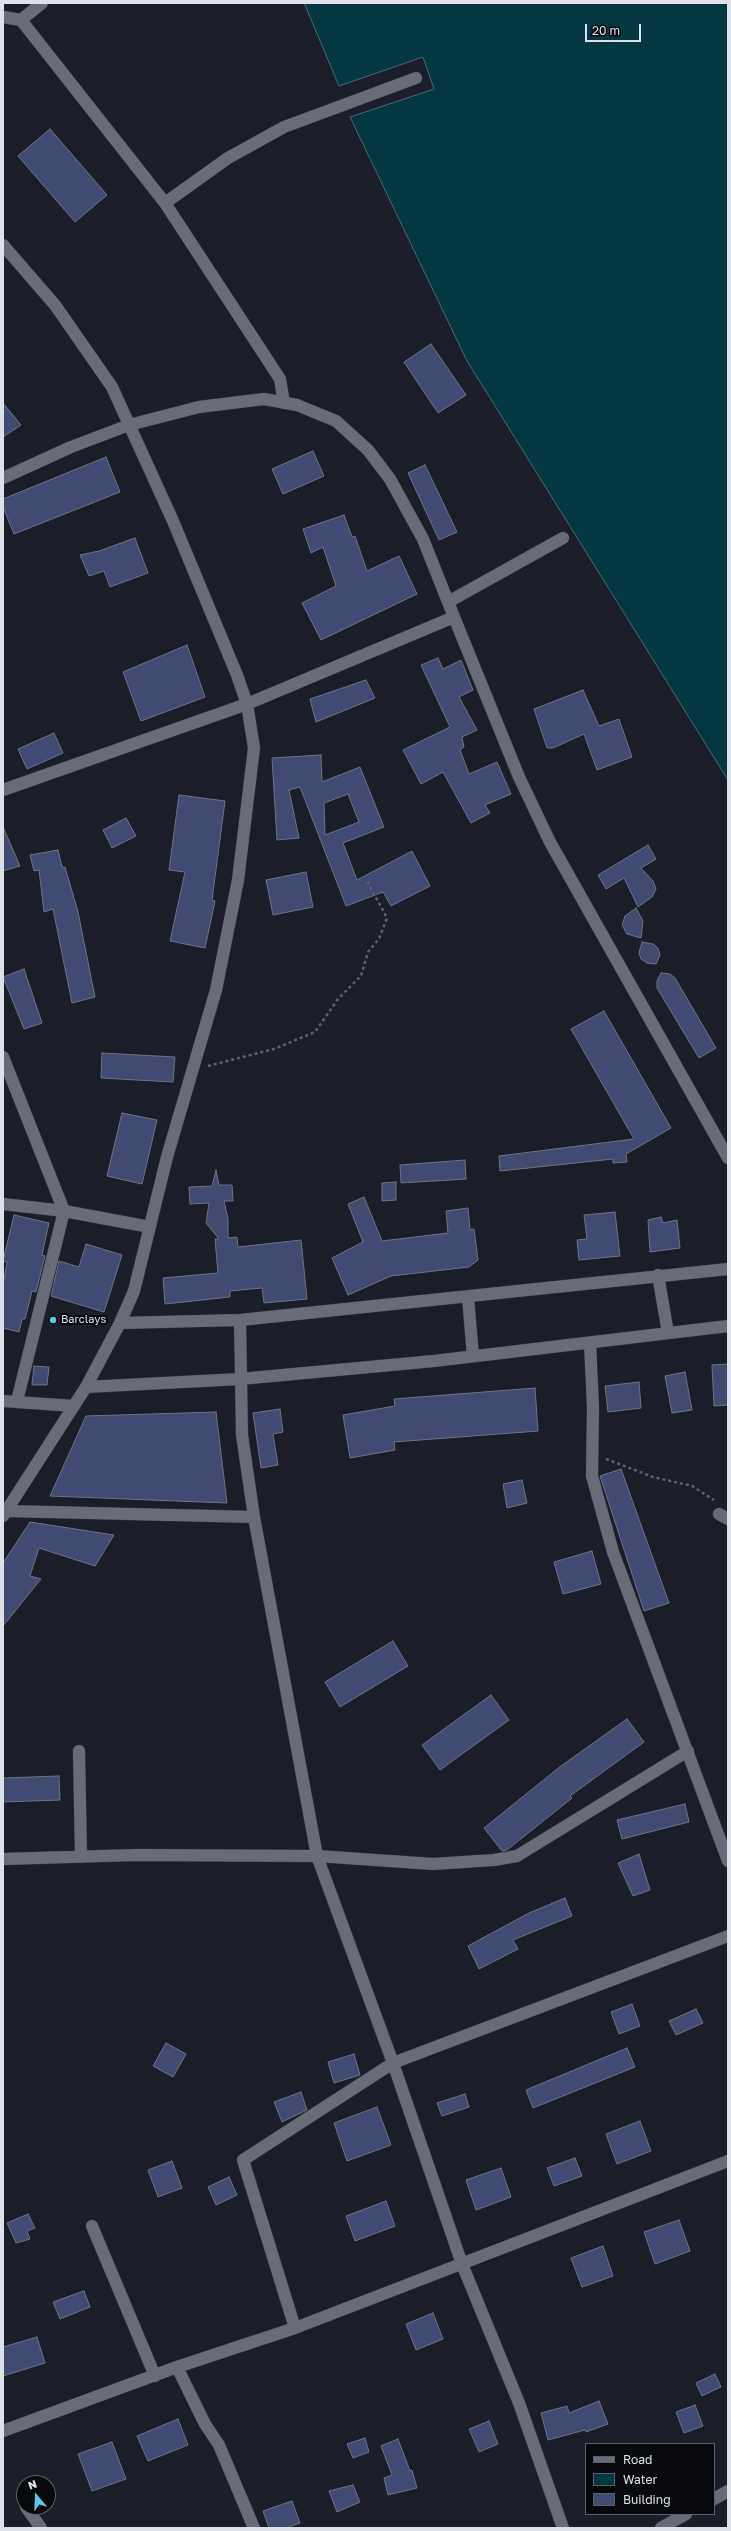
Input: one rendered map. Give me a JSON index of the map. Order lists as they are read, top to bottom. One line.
{"places":["Barclays"],"legend":["Road","Water","Building"],"scale_bar":"20 m","north":"top"}
